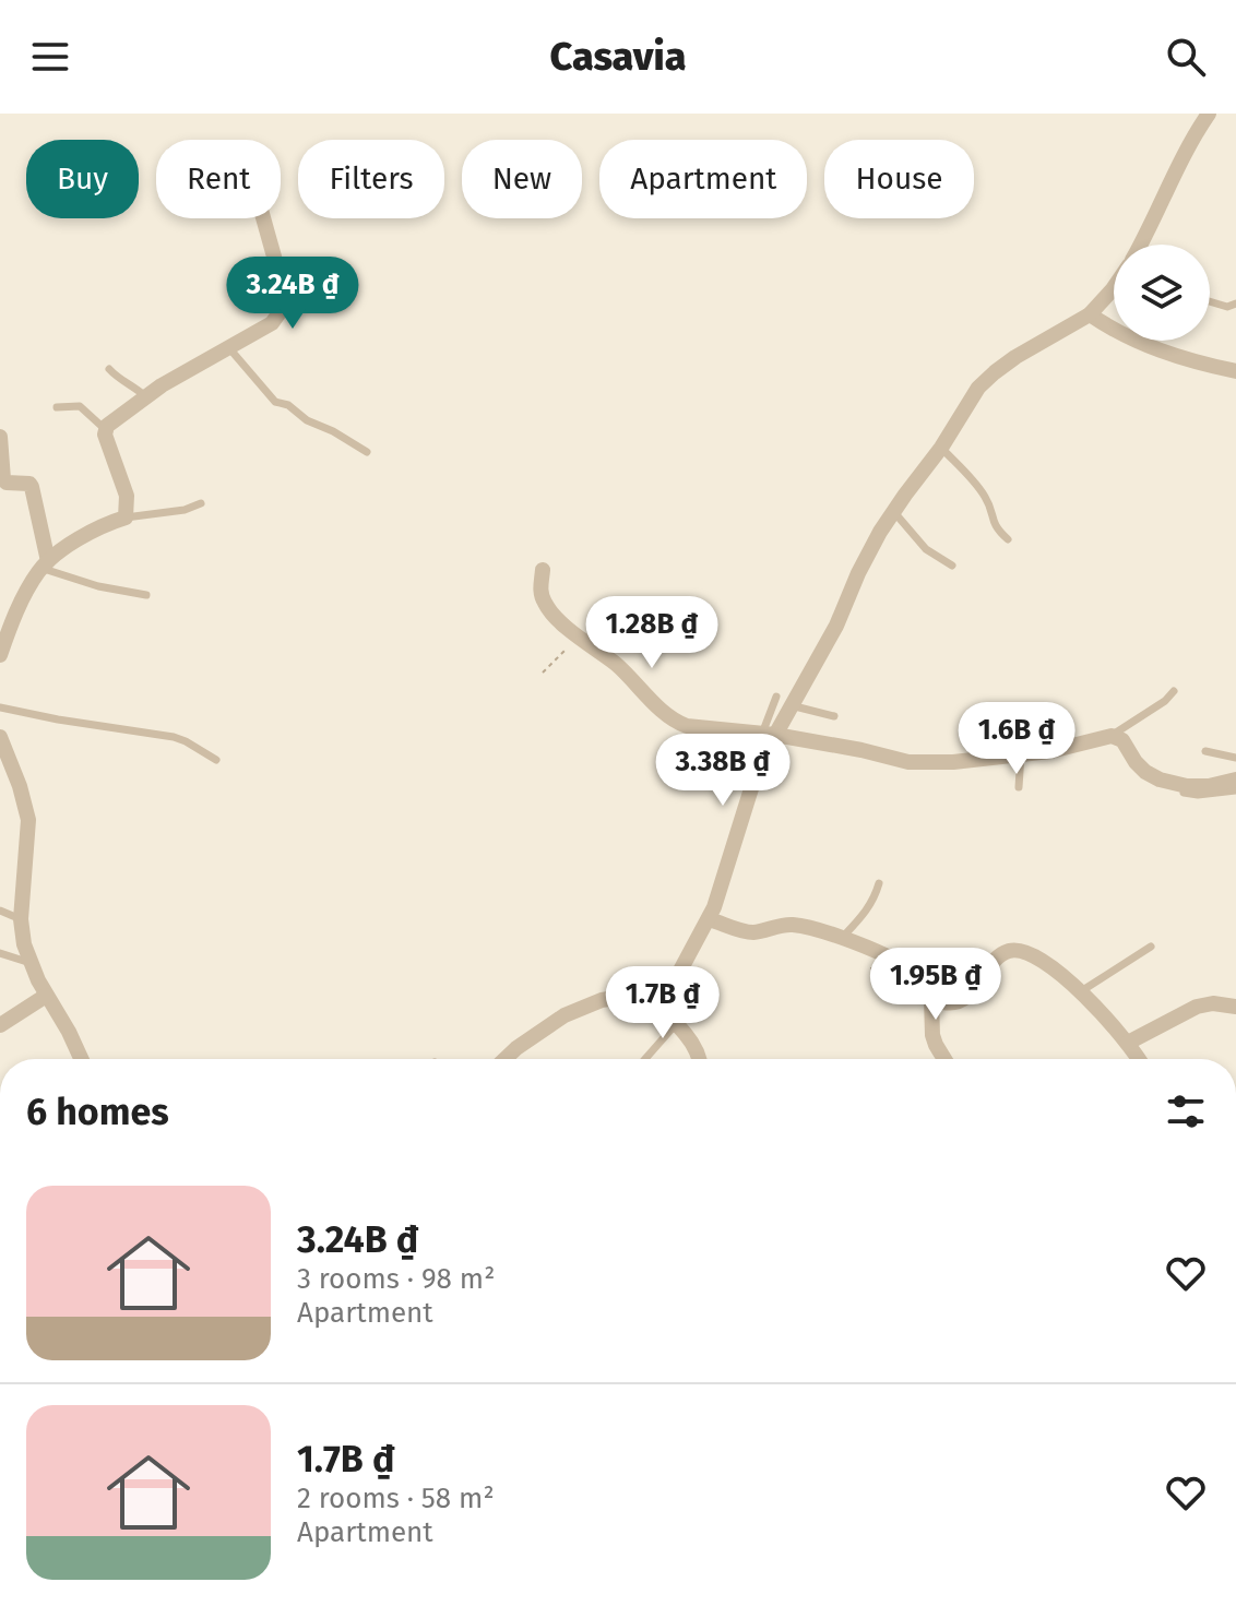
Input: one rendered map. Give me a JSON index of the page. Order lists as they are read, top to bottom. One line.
{"page":{"header":"Casavia","chip":["Buy","Rent","Filters","New","Apartment","House"],"price":["3.24B ₫","1.28B ₫","1.6B ₫","3.38B ₫","1.95B ₫","1.7B ₫"],"heading":"6 homes","list":[{"name":"3.24B ₫","note":"3 rooms · 98 m² · Apartment"},{"name":"1.7B ₫","note":"2 rooms · 58 m² · Apartment"}]}}
